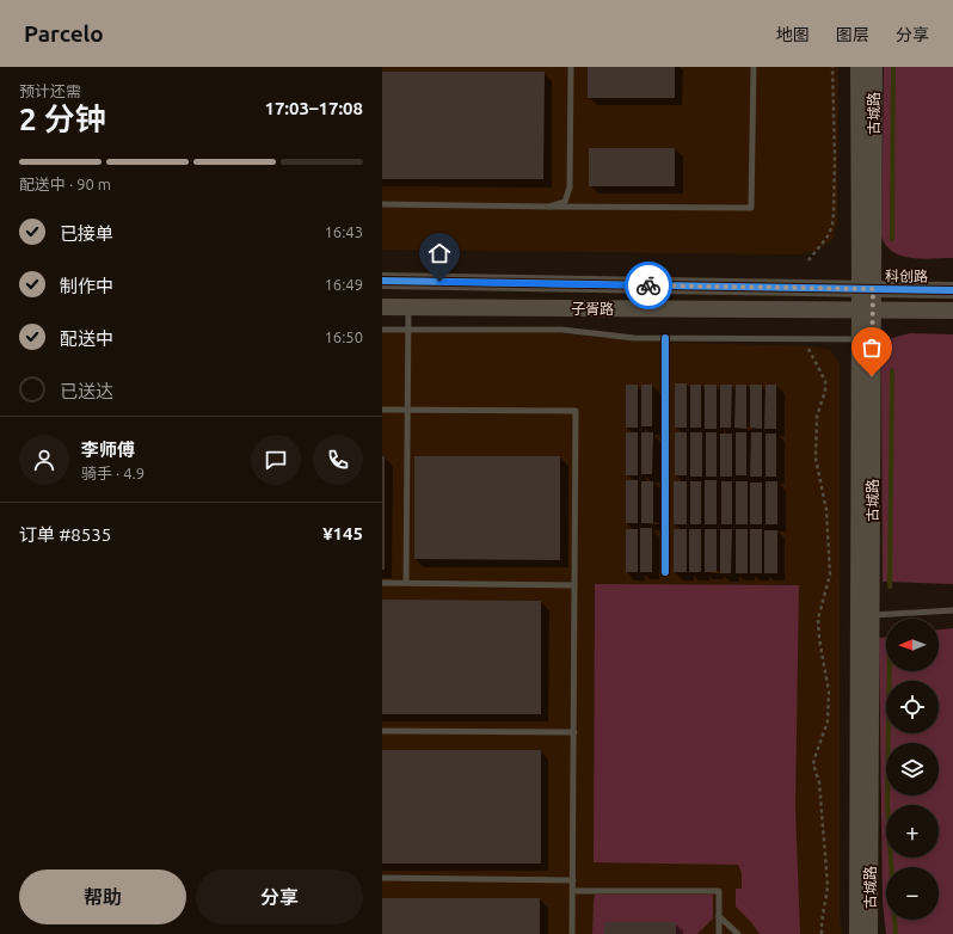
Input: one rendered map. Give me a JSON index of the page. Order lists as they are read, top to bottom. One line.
{"streets":{"main road":["古城路","科创路","子胥路"]},"crossings":[["古城路","科创路"],["古城路","子胥路"],["科创路","子胥路"]],"north":"left","page":{"header":"Parcelo","nav":["地图","图层","分享"],"heading":["2 分钟","预计还需","17:03–17:08"],"panel":["李师傅","骑手 · 4.9","订单 #8535","¥145"],"bar":"配送中 · 90 m","list":[["已接单","16:43"],["制作中","16:49"],["配送中","16:50"],"已送达"],"map_buttons":["+","−"],"buttons":["帮助","分享"]}}
